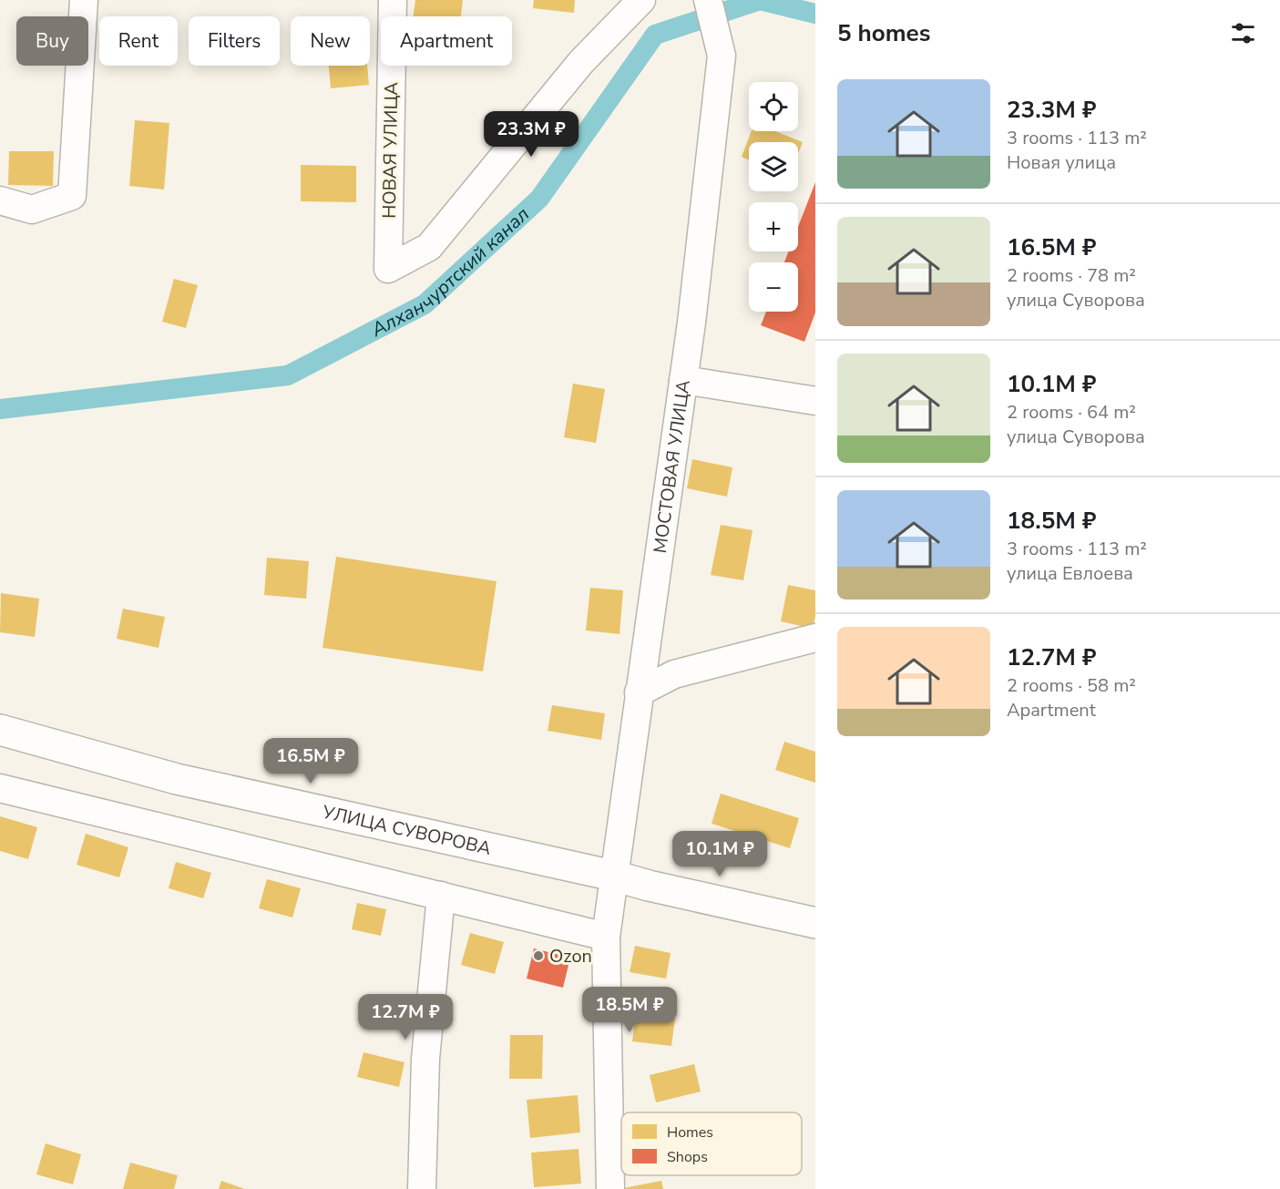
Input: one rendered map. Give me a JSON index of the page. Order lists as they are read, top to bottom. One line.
{"streets":{"main road":["УЛИЦА СУВОРОВА"],"street":["НОВАЯ УЛИЦА","МОСТОВАЯ УЛИЦА"]},"crossings":[["МОСТОВАЯ УЛИЦА","УЛИЦА СУВОРОВА"]],"water":["Алханчуртский канал"],"places":["Ozon"],"legend":["Homes","Shops"],"page":{"heading":"5 homes","chip":["Buy","Rent","Filters","New","Apartment"],"list":[{"name":"23.3M ₽","note":"3 rooms · 113 m² · Новая улица"},{"name":"16.5M ₽","note":"2 rooms · 78 m² · улица Суворова"},{"name":"10.1M ₽","note":"2 rooms · 64 m² · улица Суворова"},{"name":"18.5M ₽","note":"3 rooms · 113 m² · улица Евлоева"},{"name":"12.7M ₽","note":"2 rooms · 58 m² · Apartment"}],"map_buttons":["+","−"],"price":["23.3M ₽","16.5M ₽","10.1M ₽","18.5M ₽","12.7M ₽"]}}
